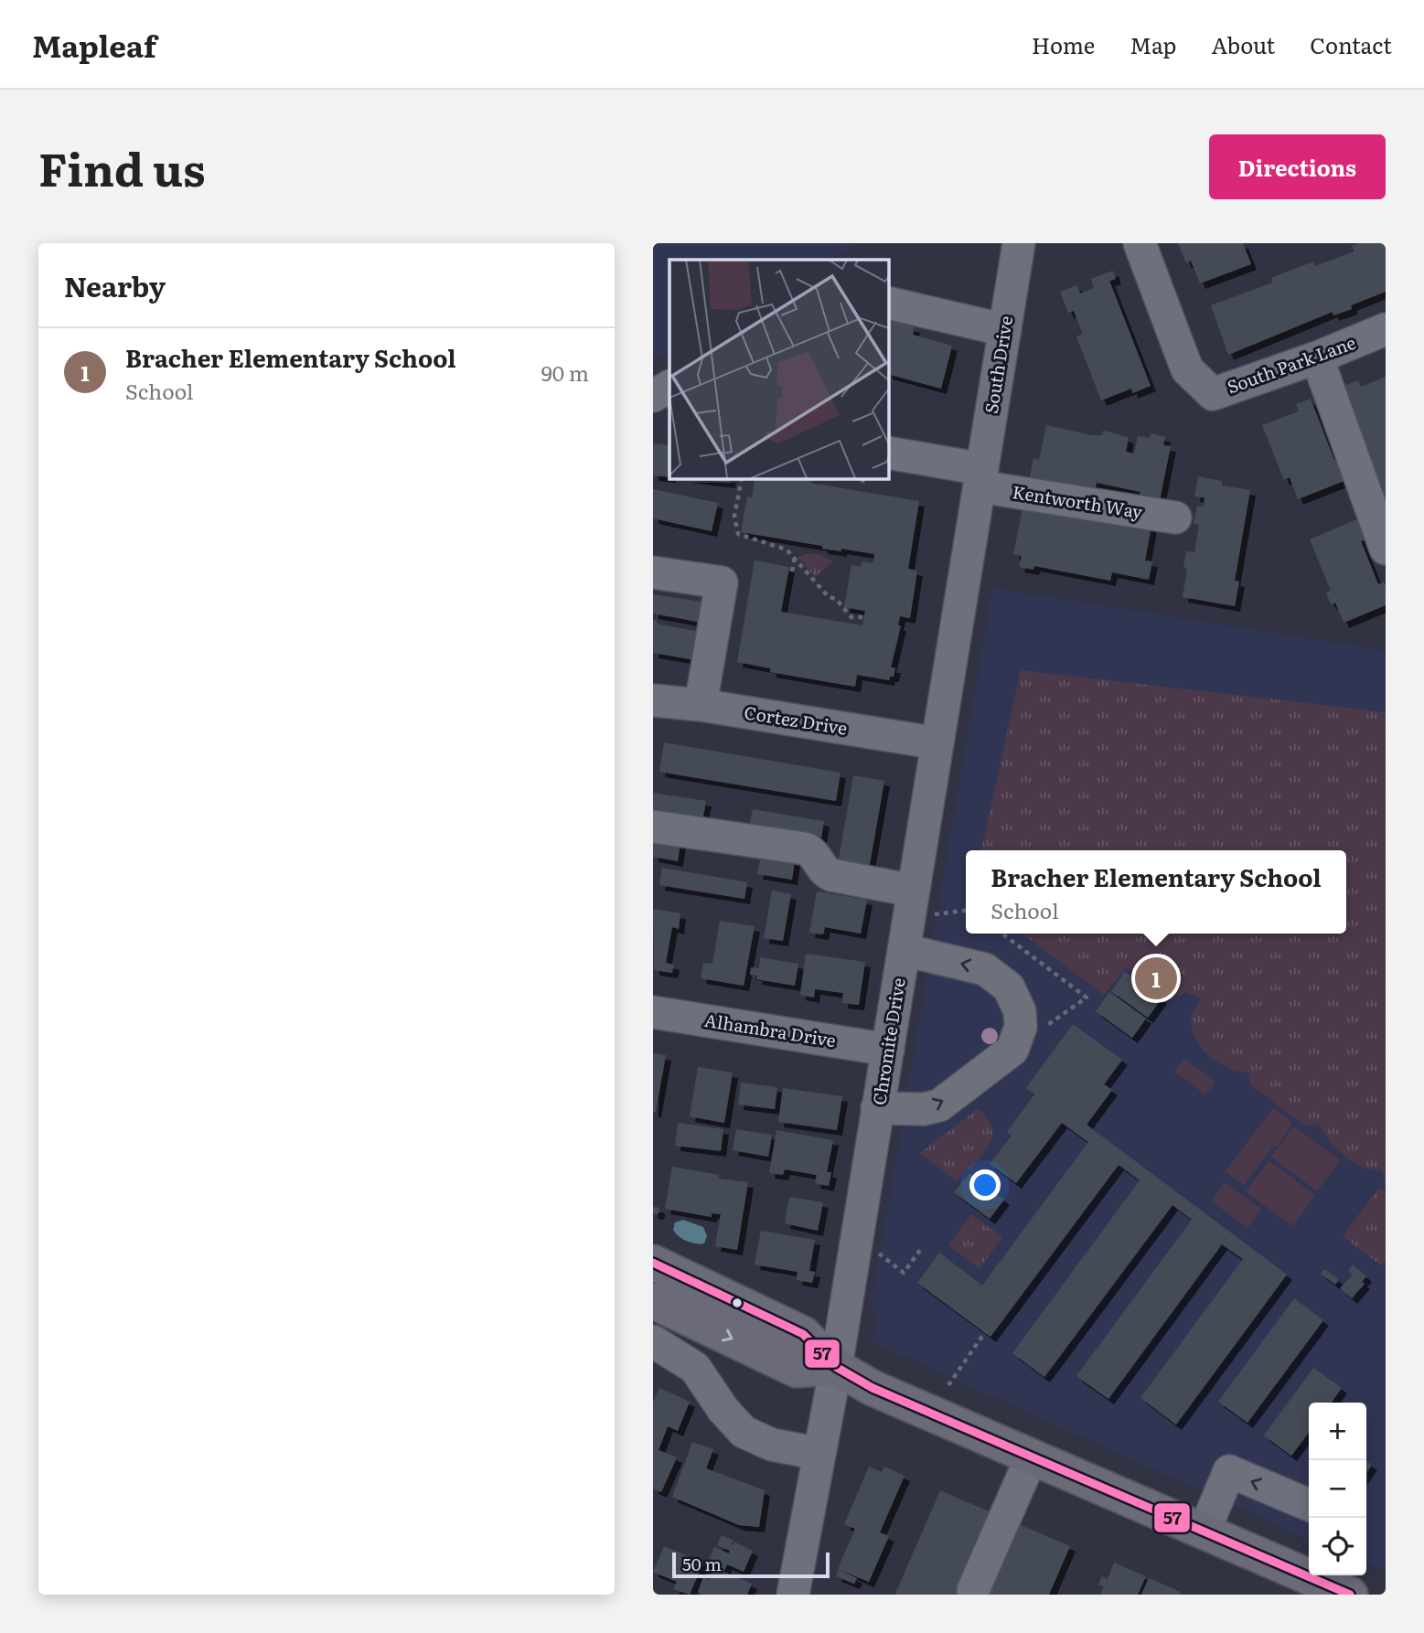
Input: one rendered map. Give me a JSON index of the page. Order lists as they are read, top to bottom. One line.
{"streets":{"street":["South Drive","South Park Lane","Kentworth Way","Cortez Drive","Alhambra Drive","Chromite Drive"]},"crossings":[["South Drive","Kentworth Way"],["South Drive","Chromite Drive"],["Kentworth Way","Chromite Drive"],["Cortez Drive","Chromite Drive"],["Alhambra Drive","Chromite Drive"]],"lines":["transit line 57"],"scale_bar":"50 m","page":{"header":"Mapleaf","nav":["Home","Map","About","Contact"],"title":"Find us","buttons":"Directions","heading":"Nearby","list":[{"mark":"1","name":"Bracher Elementary School","note":"School","value":"90 m"}],"popup":["Bracher Elementary School","School"],"pins":"1","map_buttons":["+","−"],"scale":"50 m"}}
